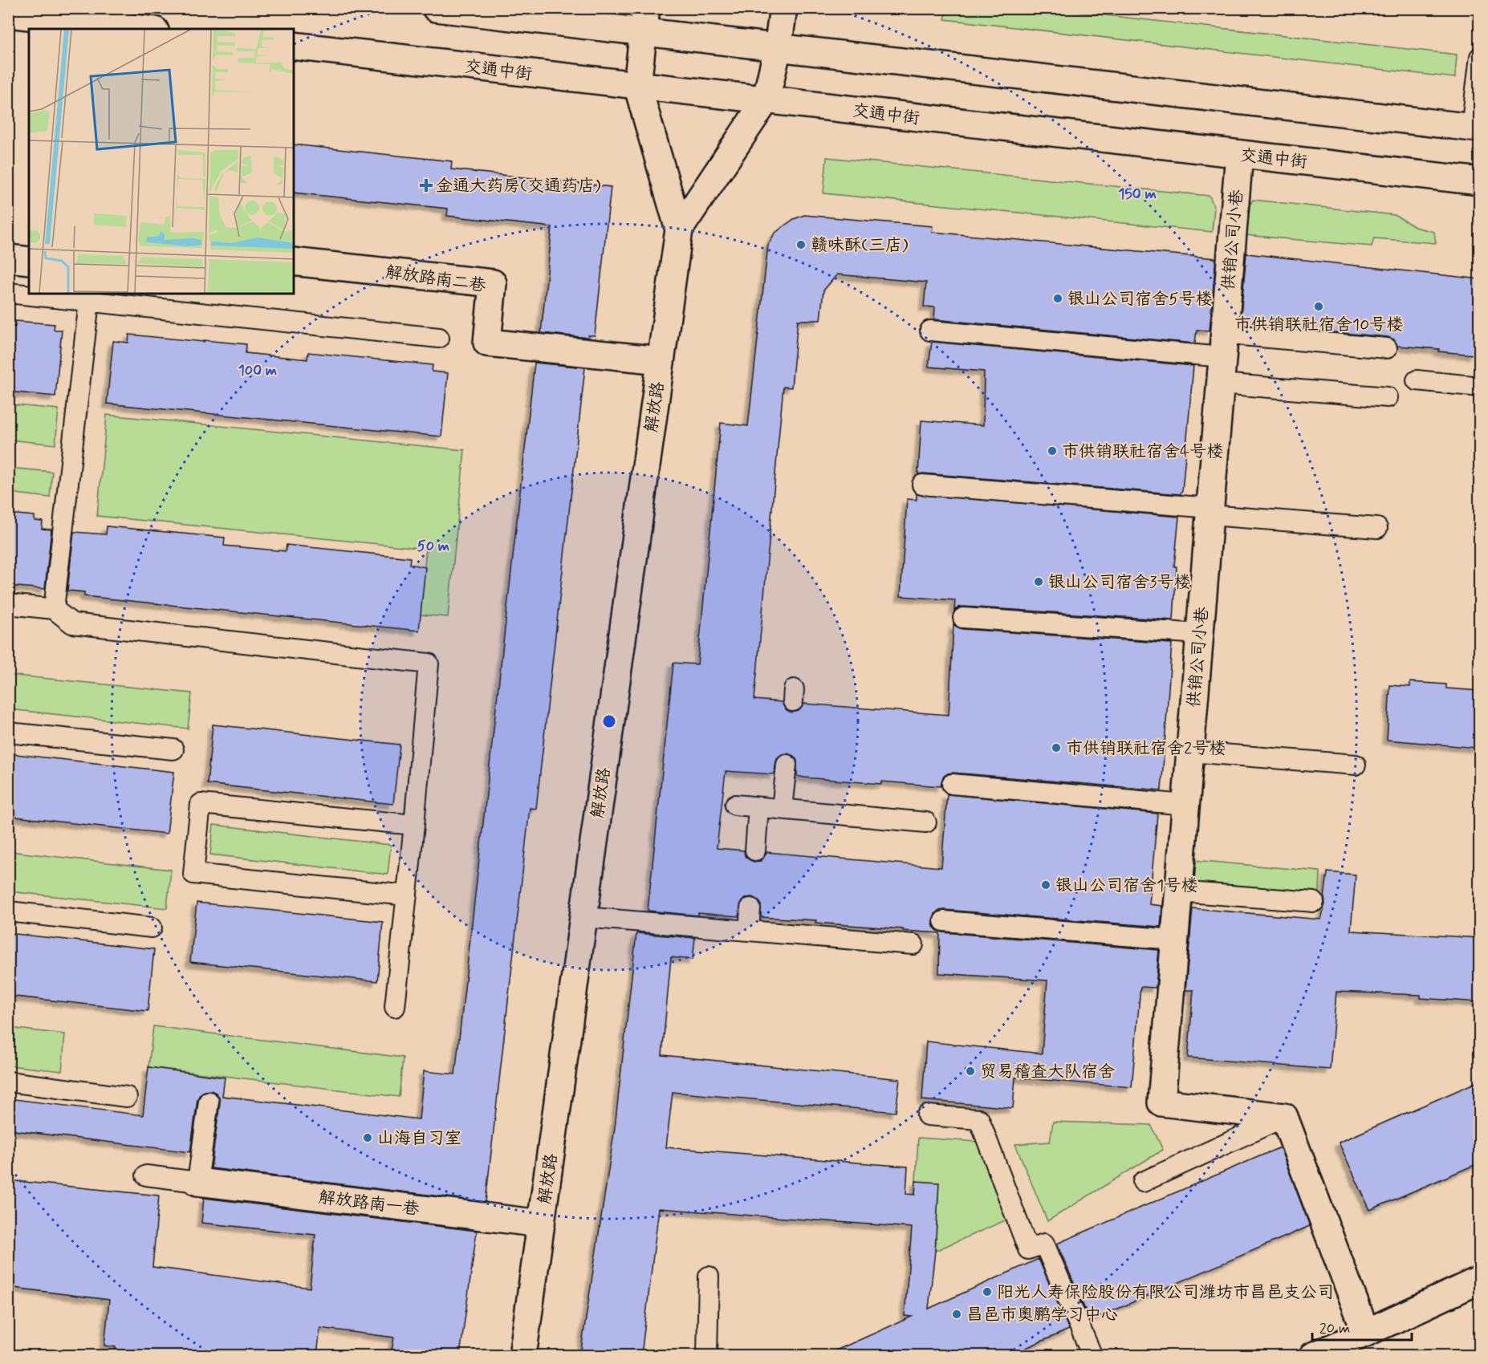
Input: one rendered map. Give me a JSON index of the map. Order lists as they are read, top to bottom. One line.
{"streets":{"street":["交通中街","供销公司小巷","解放路南二巷","解放路","解放路南一巷"]},"crossings":[["交通中街","供销公司小巷"],["交通中街","解放路"],["解放路南二巷","解放路"],["解放路","解放路南一巷"]],"places":{"health":["金通大药房(交通药店)"],"other":["赣味酥(三店)","银山公司宿舍5号楼","市供销联社宿舍10号楼","市供销联社宿舍4号楼","银山公司宿舍3号楼","市供销联社宿舍2号楼","银山公司宿舍1号楼","贸易稽查大队宿舍","山海自习室","阳光人寿保险股份有限公司潍坊市昌邑支公司","昌邑市奥鹏学习中心"]},"scale_bar":"20 m","rings":["150 m","100 m","50 m"]}
